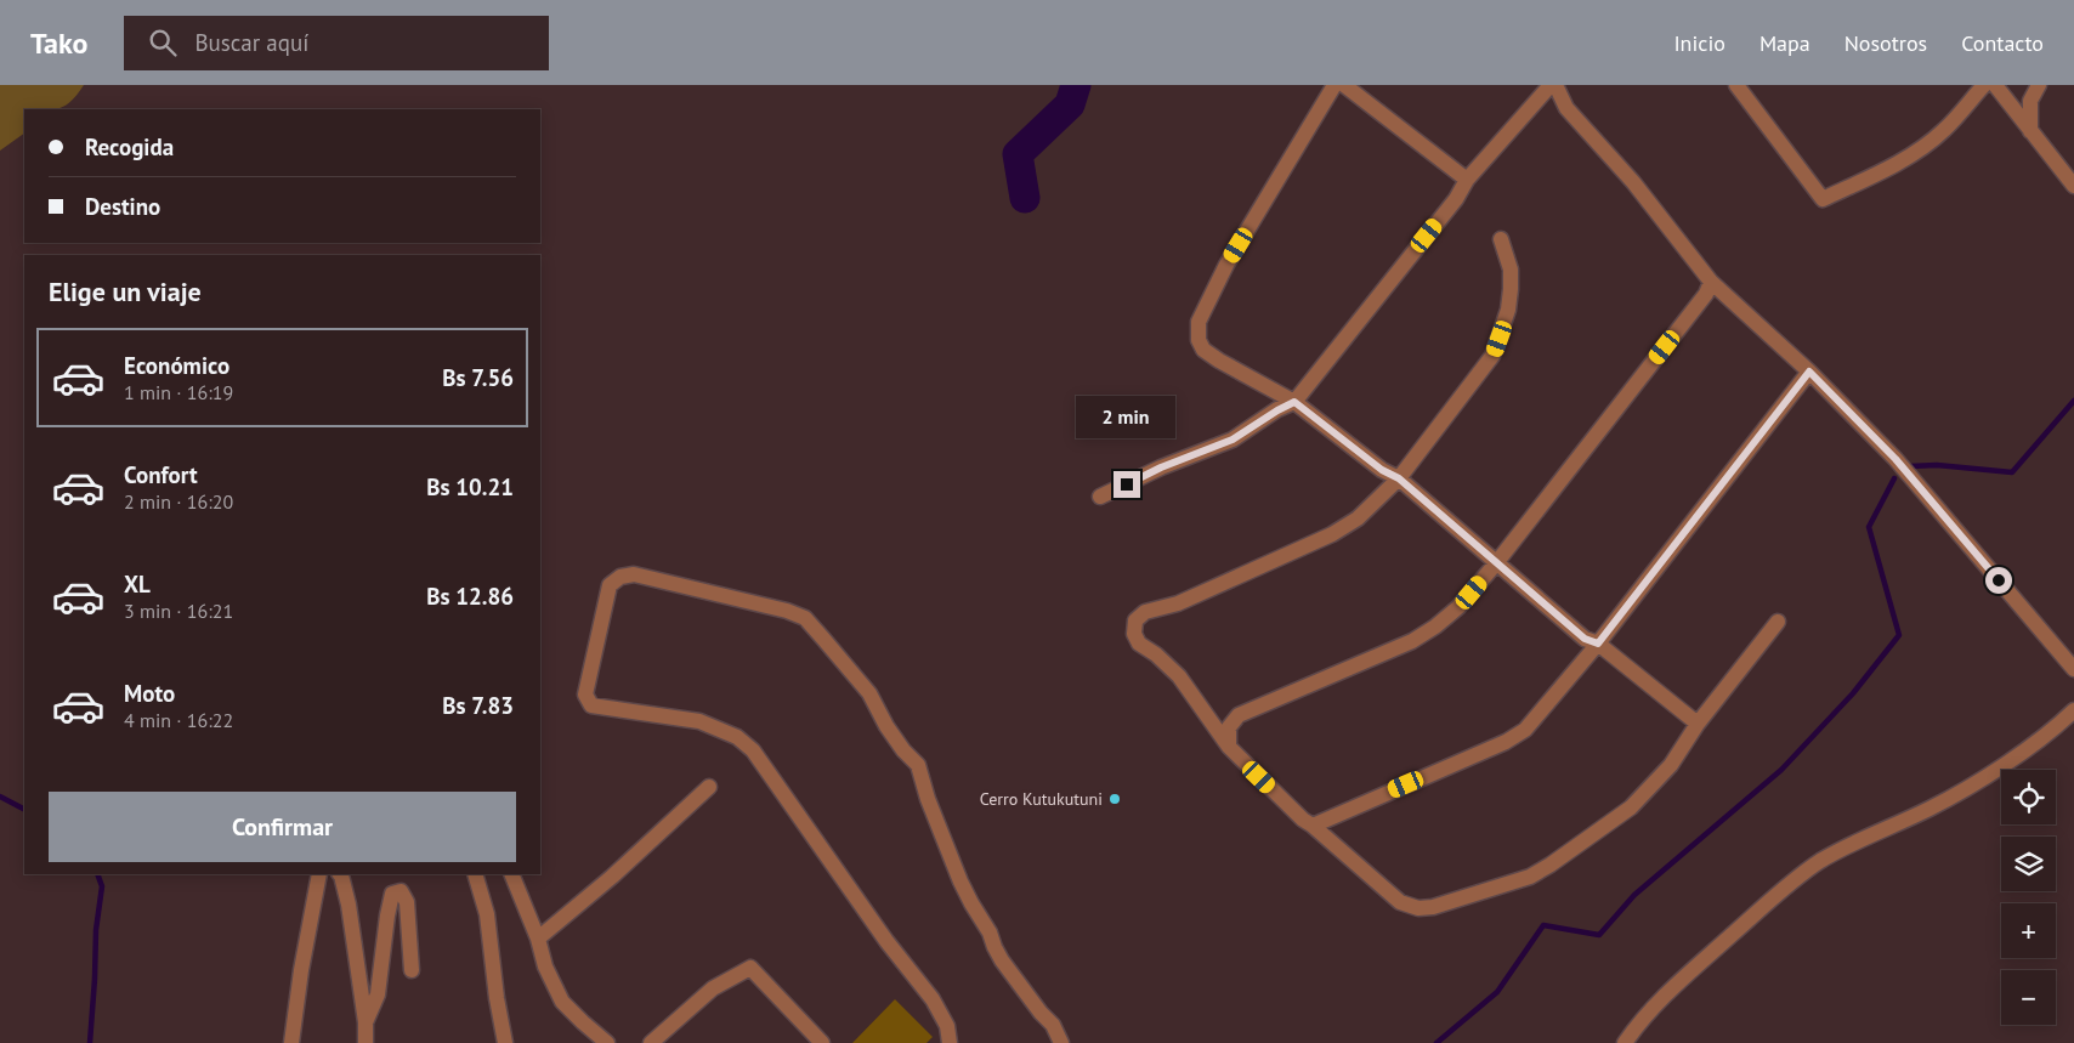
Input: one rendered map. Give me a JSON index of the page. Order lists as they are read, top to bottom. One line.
{"places":["Cerro Kutukutuni"],"page":{"header":"Tako","search":"Buscar aquí","nav":["Inicio","Mapa","Nosotros","Contacto"],"banner":["Recogida","Destino"],"heading":"Elige un viaje","list":[{"name":"Económico","note":"1 min · 16:19","value":"Bs 7.56"},{"name":"Confort","note":"2 min · 16:20","value":"Bs 10.21"},{"name":"XL","note":"3 min · 16:21","value":"Bs 12.86"},{"name":"Moto","note":"4 min · 16:22","value":"Bs 7.83"}],"bubble":"2 min","map_buttons":["+","−"],"buttons":"Confirmar"}}
